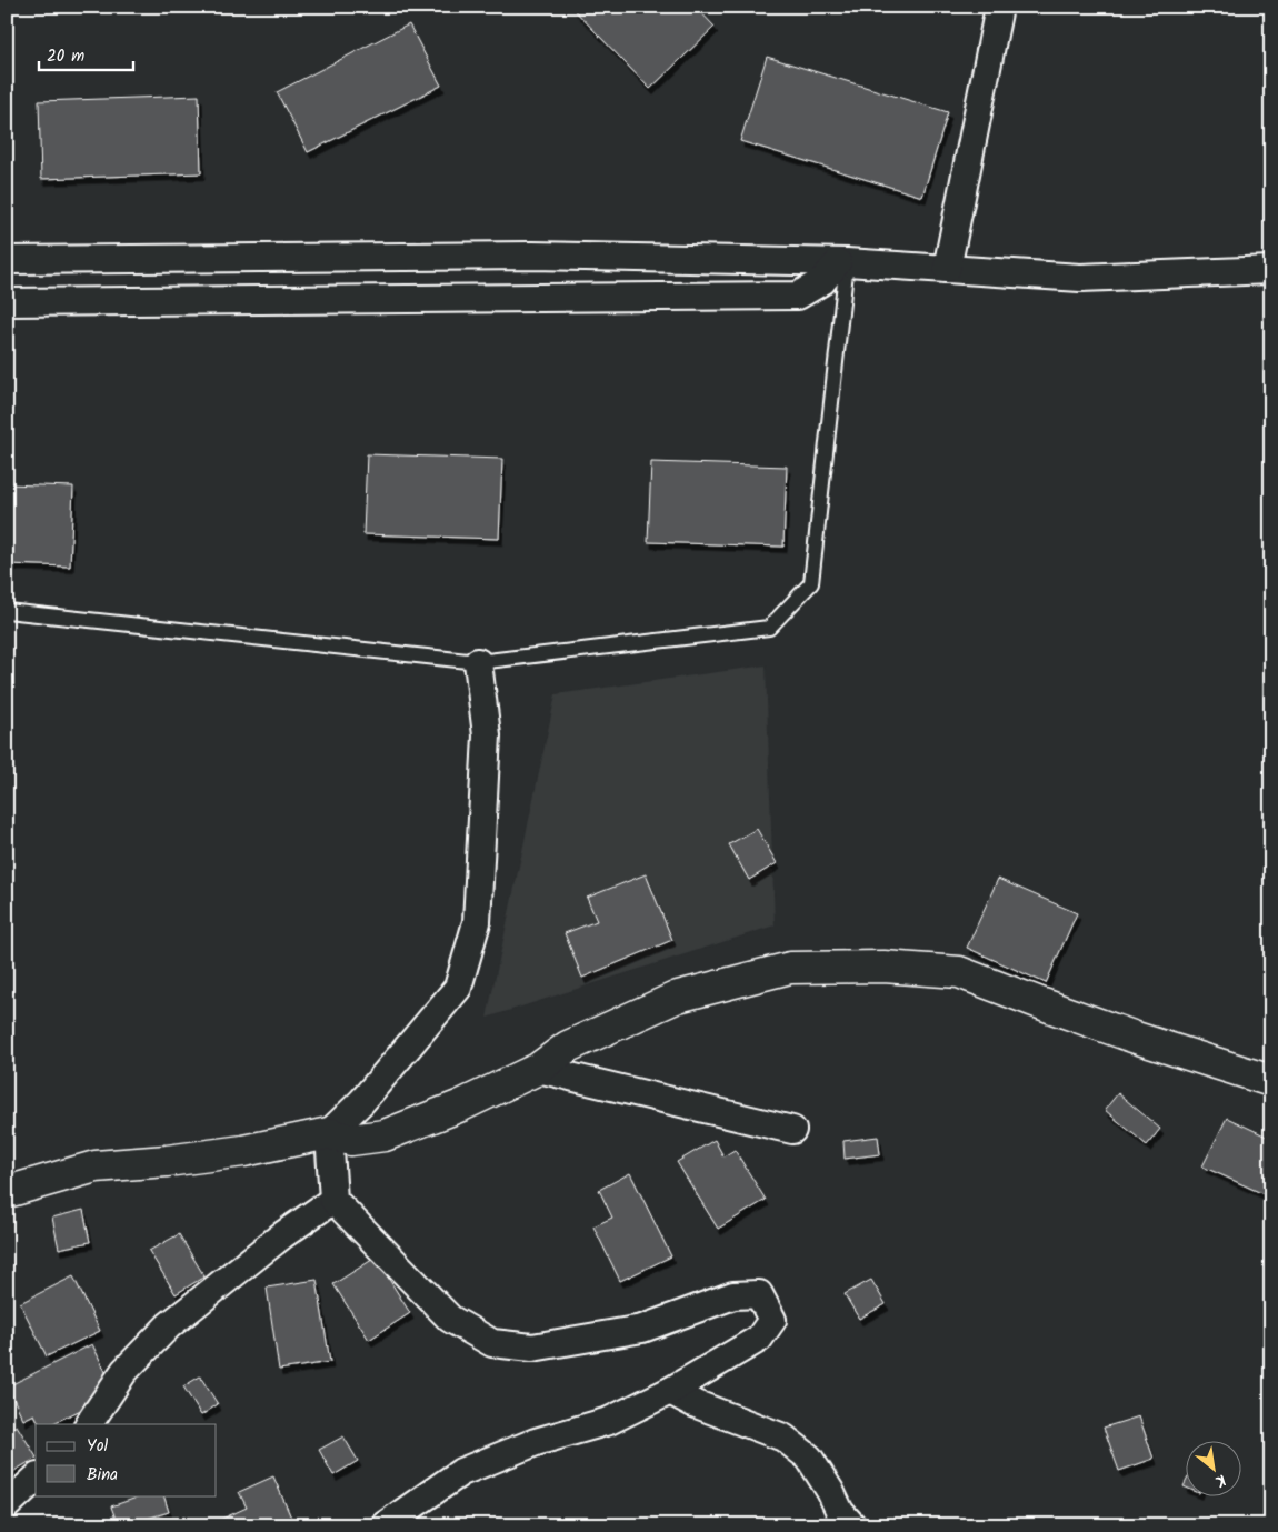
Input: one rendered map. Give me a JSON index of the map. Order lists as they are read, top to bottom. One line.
{"legend":["Yol","Bina"],"scale_bar":"20 m","north":"bottom right"}
